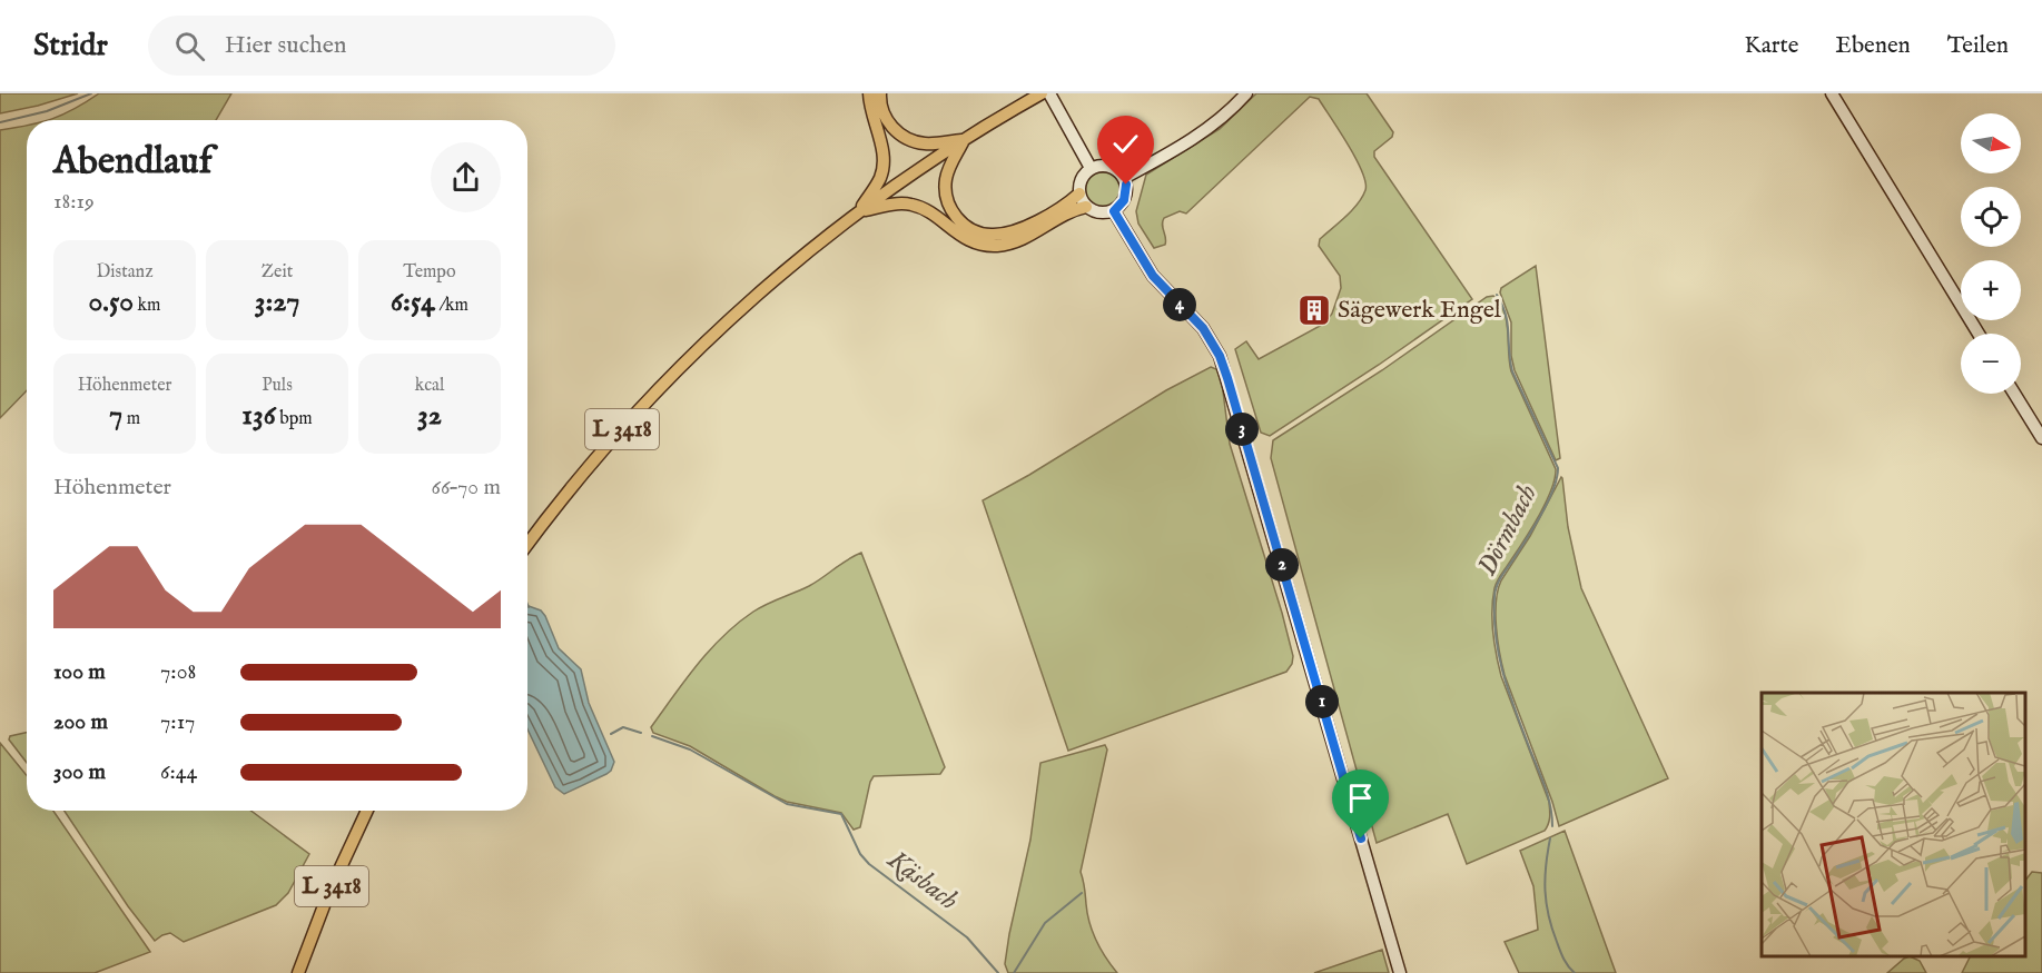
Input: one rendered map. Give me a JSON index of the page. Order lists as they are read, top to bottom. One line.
{"streets":{"main road":["L 3418"]},"water":["Dörmbach","Käsbach"],"places":{"building":["Sägewerk Engel"]},"north":"right","page":{"header":"Stridr","search":"Hier suchen","nav":["Karte","Ebenen","Teilen"],"map_buttons":["+","−"],"heading":["Abendlauf","18:19"],"stats":[["Distanz","0.50 km"],["Zeit","3:27"],["Tempo","6:54 /km"],["Höhenmeter","7 m"],["Puls","136 bpm"],["kcal","32"]],"pins":["4","3","2","1"],"chart":["Höhenmeter","66–70 m"],"list":[{"name":"100 m","note":"7:08"},{"name":"200 m","note":"7:17"},{"name":"300 m","note":"6:44"}]}}
